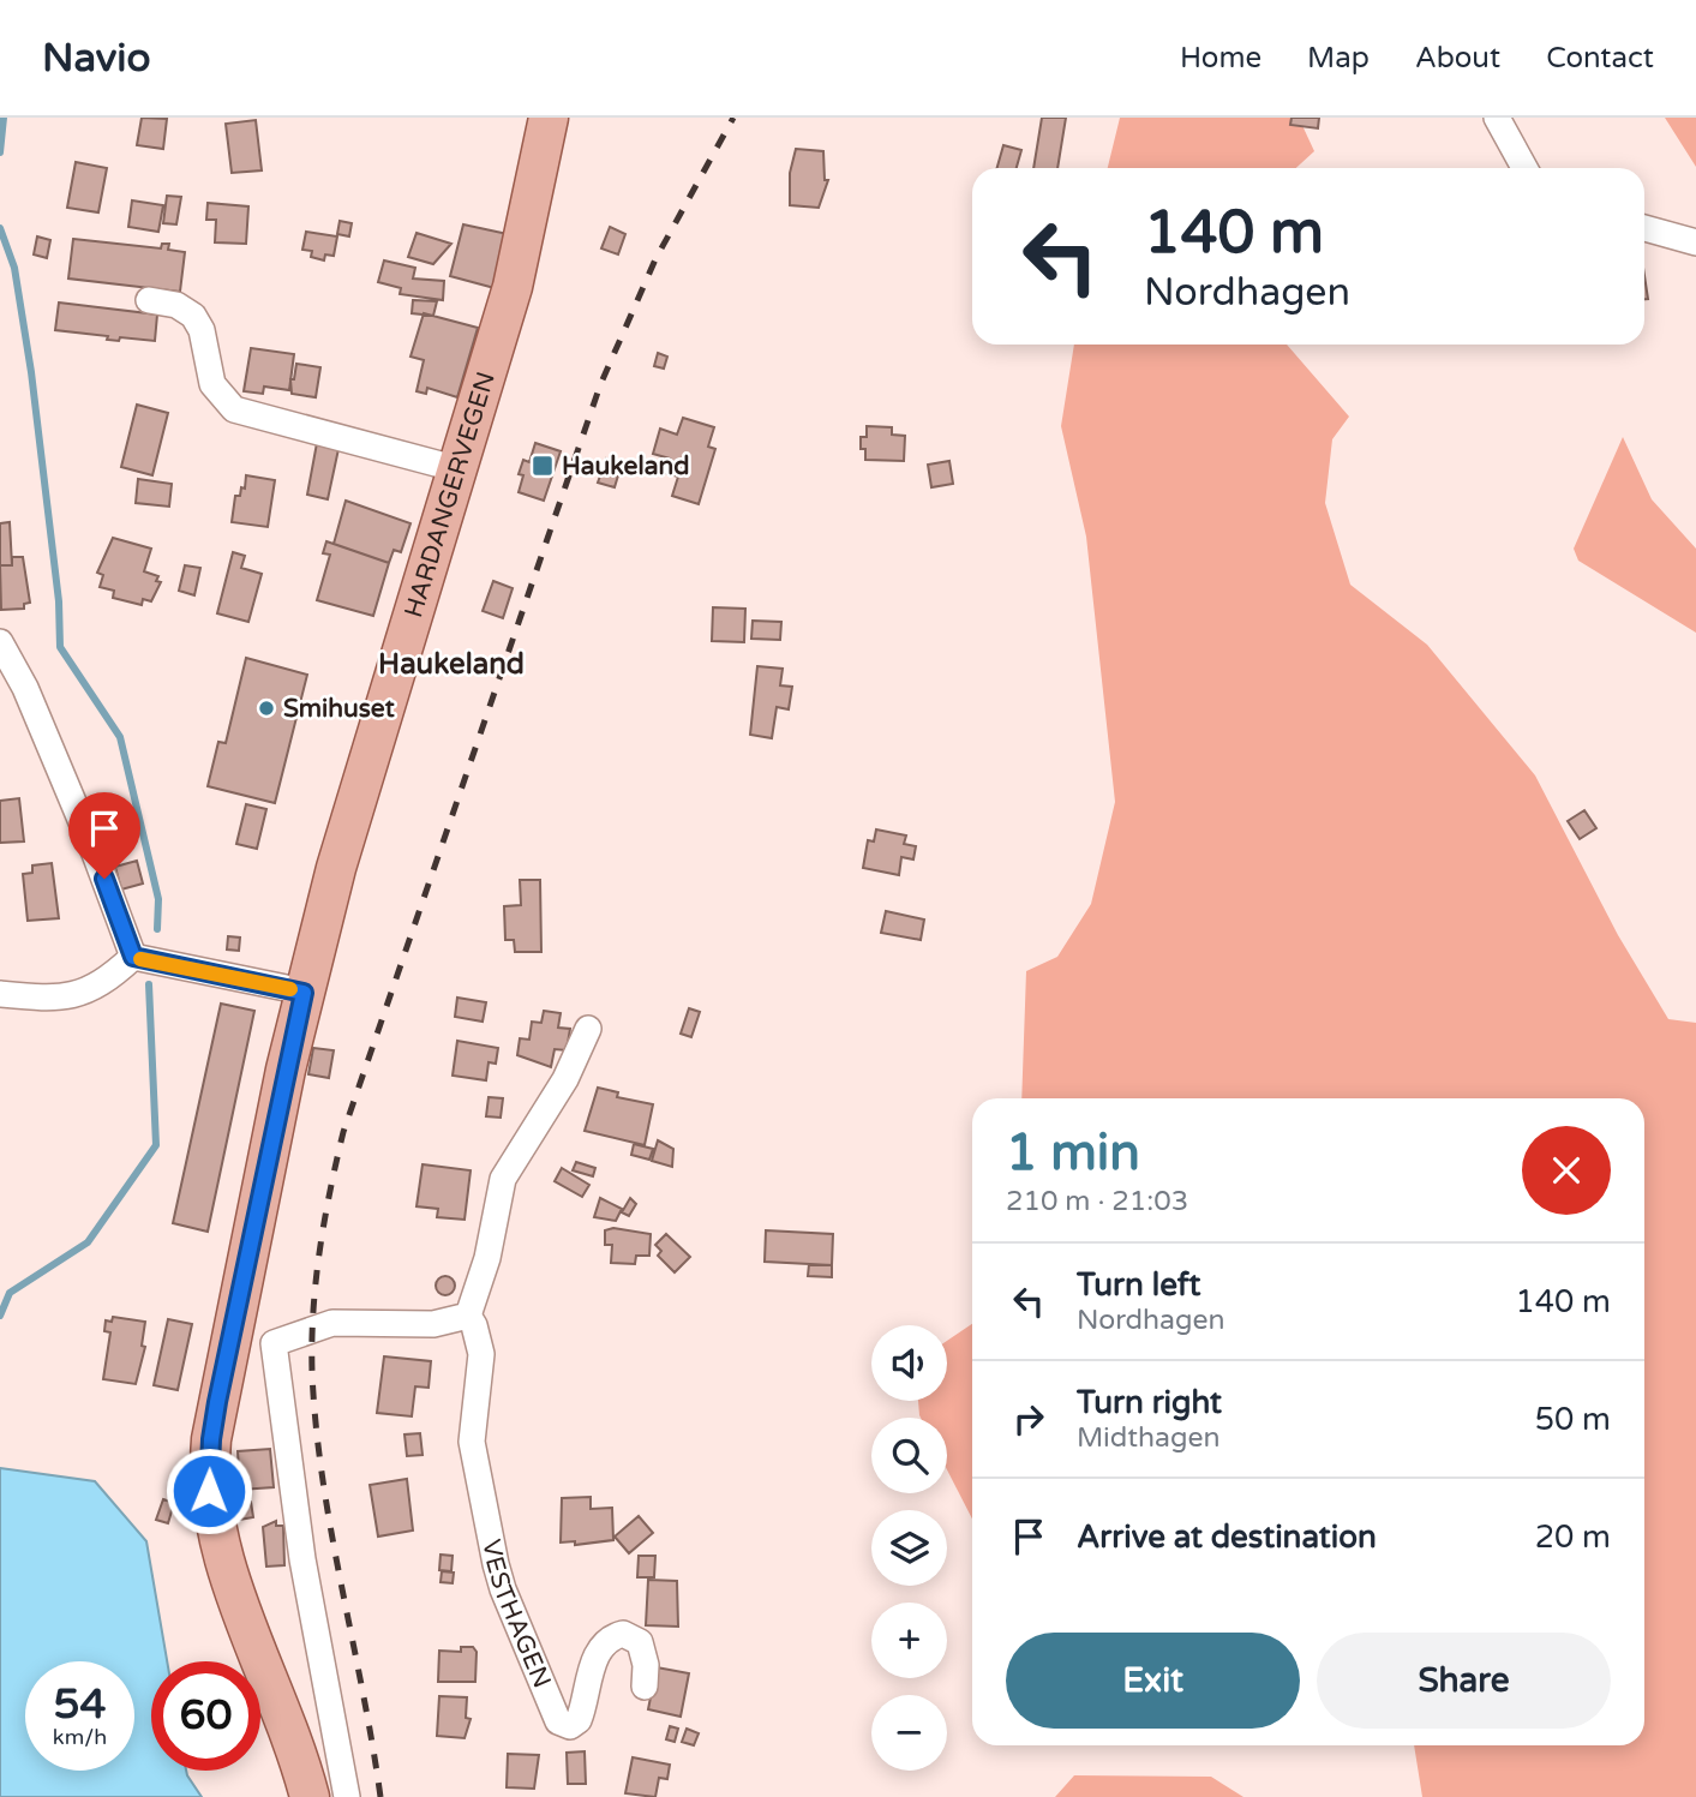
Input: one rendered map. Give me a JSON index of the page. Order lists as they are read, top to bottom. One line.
{"streets":{"main road":["HARDANGERVEGEN"],"street":["VESTHAGEN"]},"districts":["Haukeland"],"places":{"transit":["Haukeland"],"other":["Smihuset"]},"page":{"header":"Navio","nav":["Home","Map","About","Contact"],"turn":["140 m","Nordhagen"],"heading":["1 min","210 m · 21:03"],"list":[{"name":"Turn left","note":"Nordhagen","value":"140 m"},{"name":"Turn right","note":"Midthagen","value":"50 m"},{"name":"Arrive at destination","value":"20 m"}],"map_buttons":["+","−"],"buttons":["Exit","Share"],"speed":"54 km/h","limit":"60"}}
